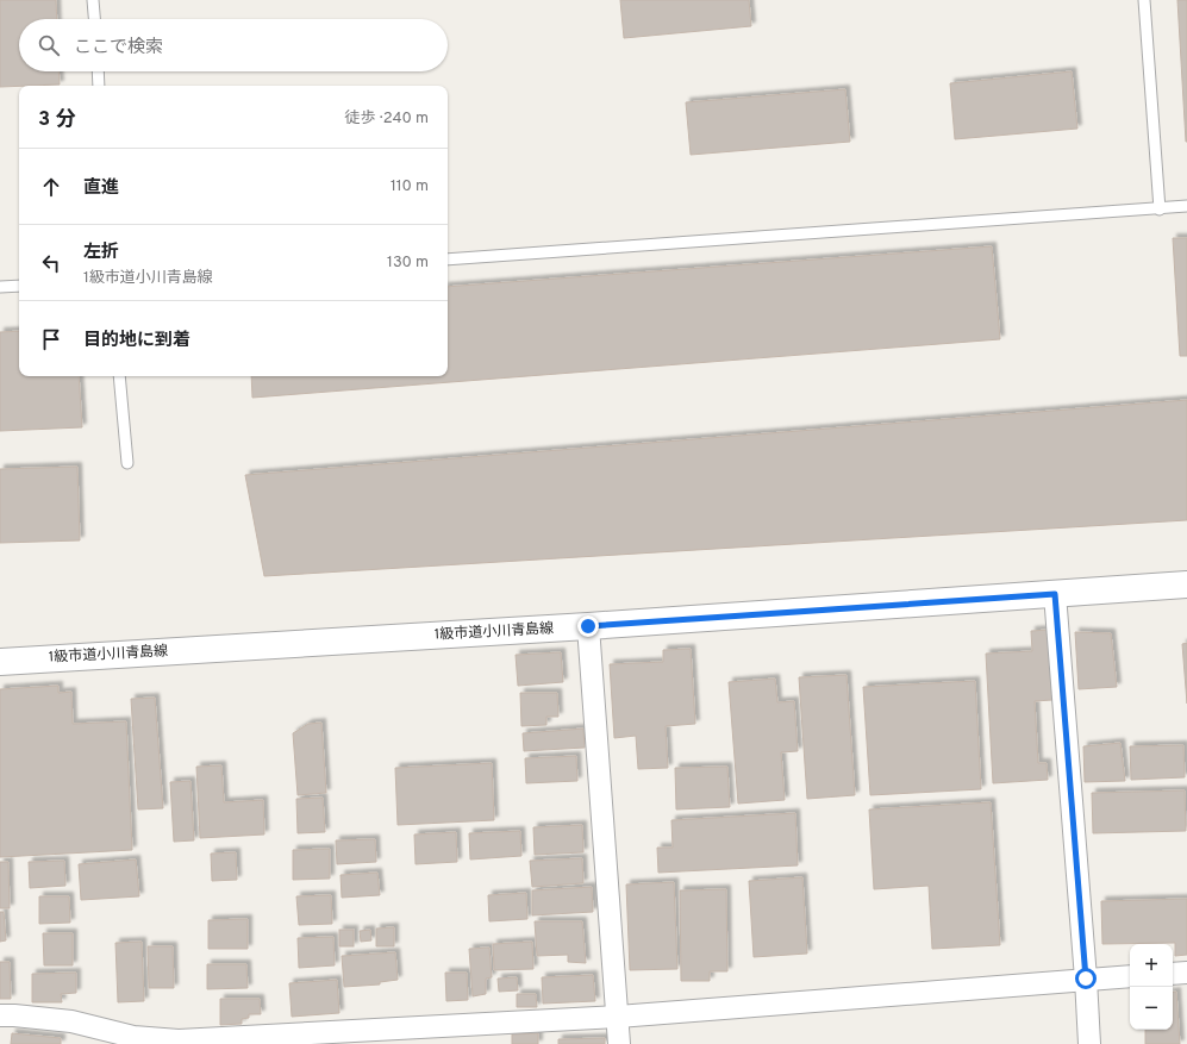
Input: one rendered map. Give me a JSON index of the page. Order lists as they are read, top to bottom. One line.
{"streets":{"street":["1級市道小川青島線"]},"page":{"search":"ここで検索","heading":["3 分","徒歩 · 240 m"],"list":[["直進","110 m"],["左折","1級市道小川青島線","130 m"],"目的地に到着"],"map_buttons":["+","−"]}}
